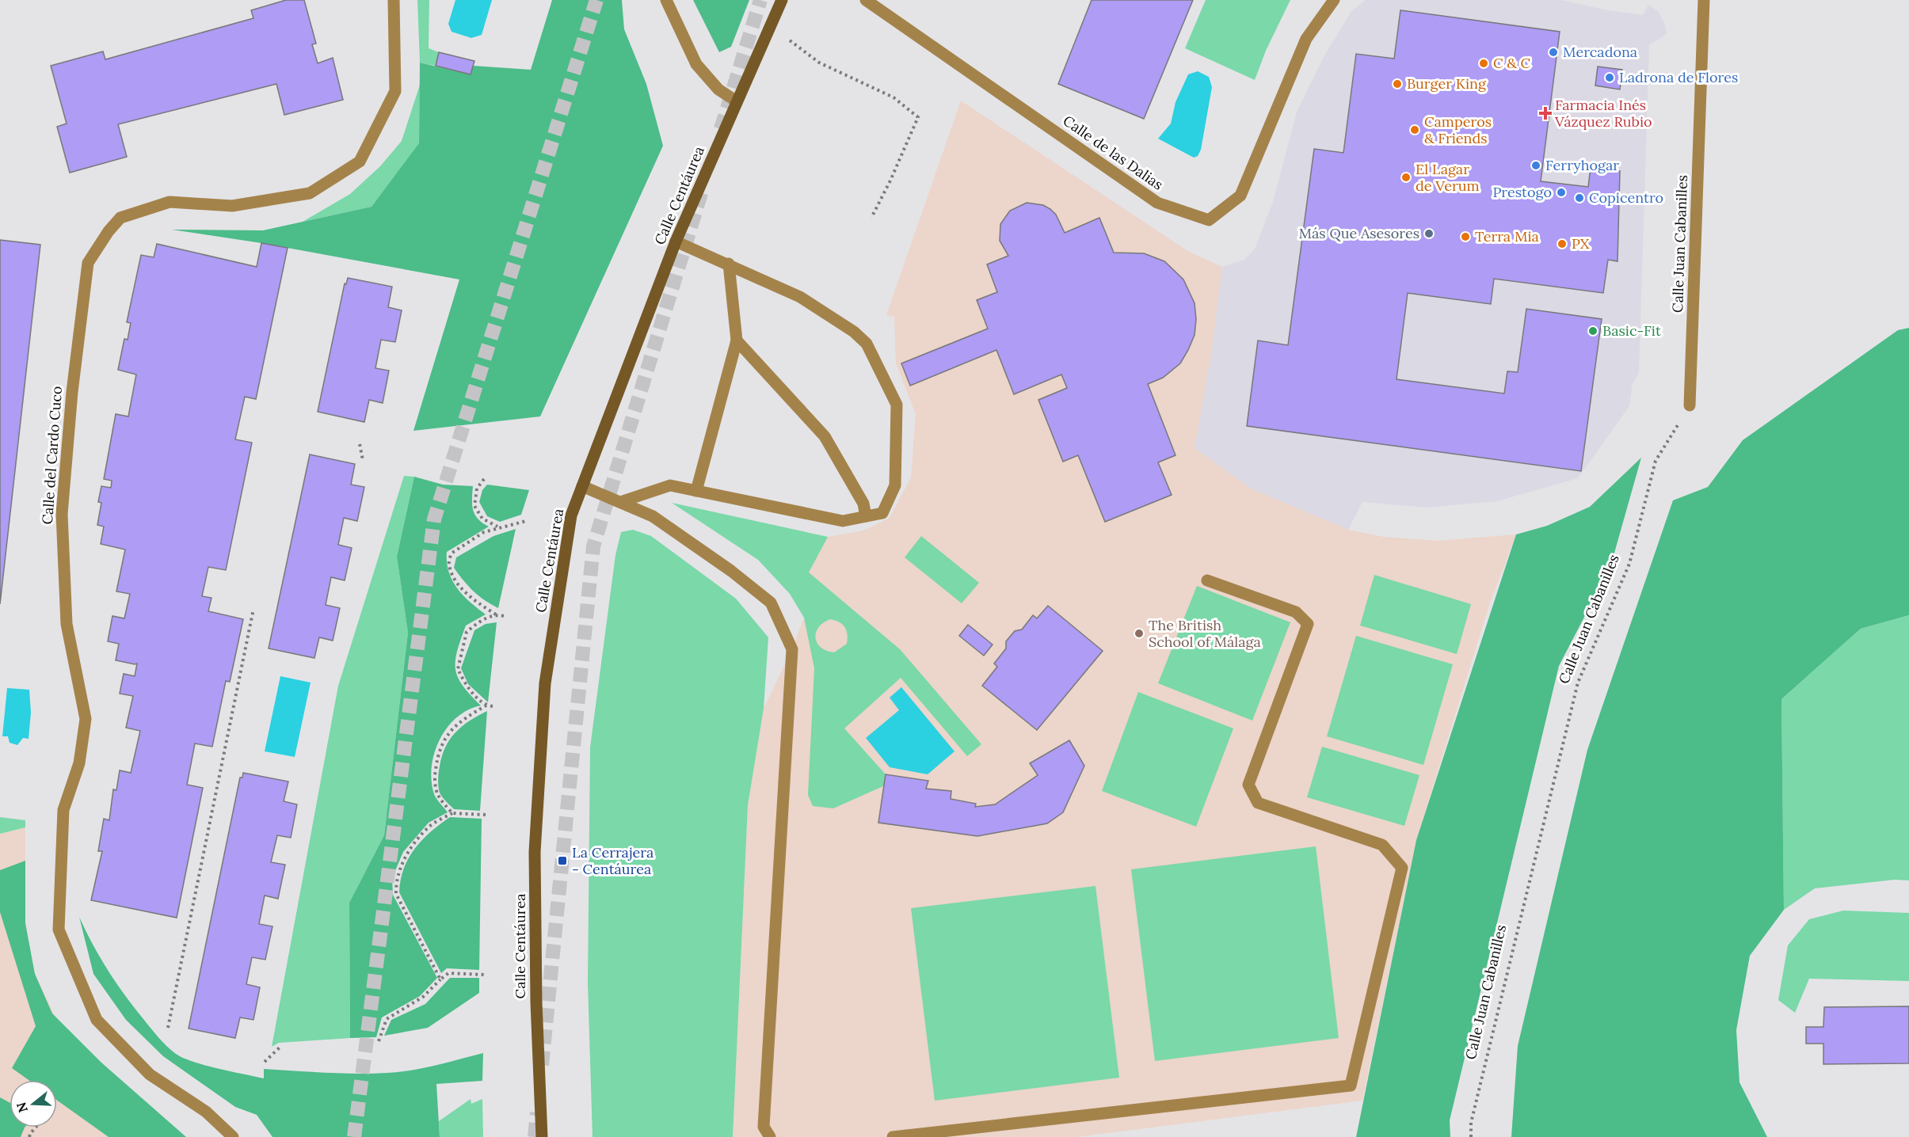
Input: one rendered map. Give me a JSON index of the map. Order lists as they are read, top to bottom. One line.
{"streets":{"street":["Calle de las Dalias","Calle Centáurea","Calle Juan Cabanilles","Calle del Cardo Cuco"]},"places":{"other":["Mercadona","C & C","Ladrona de Flores","Burger King","Camperos & Friends","Ferryhogar","El Lagar de Verum","Prestogo","Copicentro","Más Que Asesores","Terra Mia","PX","Basic-Fit","The British School of Málaga"],"health":["Farmacia Inés Vázquez Rubio"],"transit":["La Cerrajera - Centáurea"]},"north":"left"}
